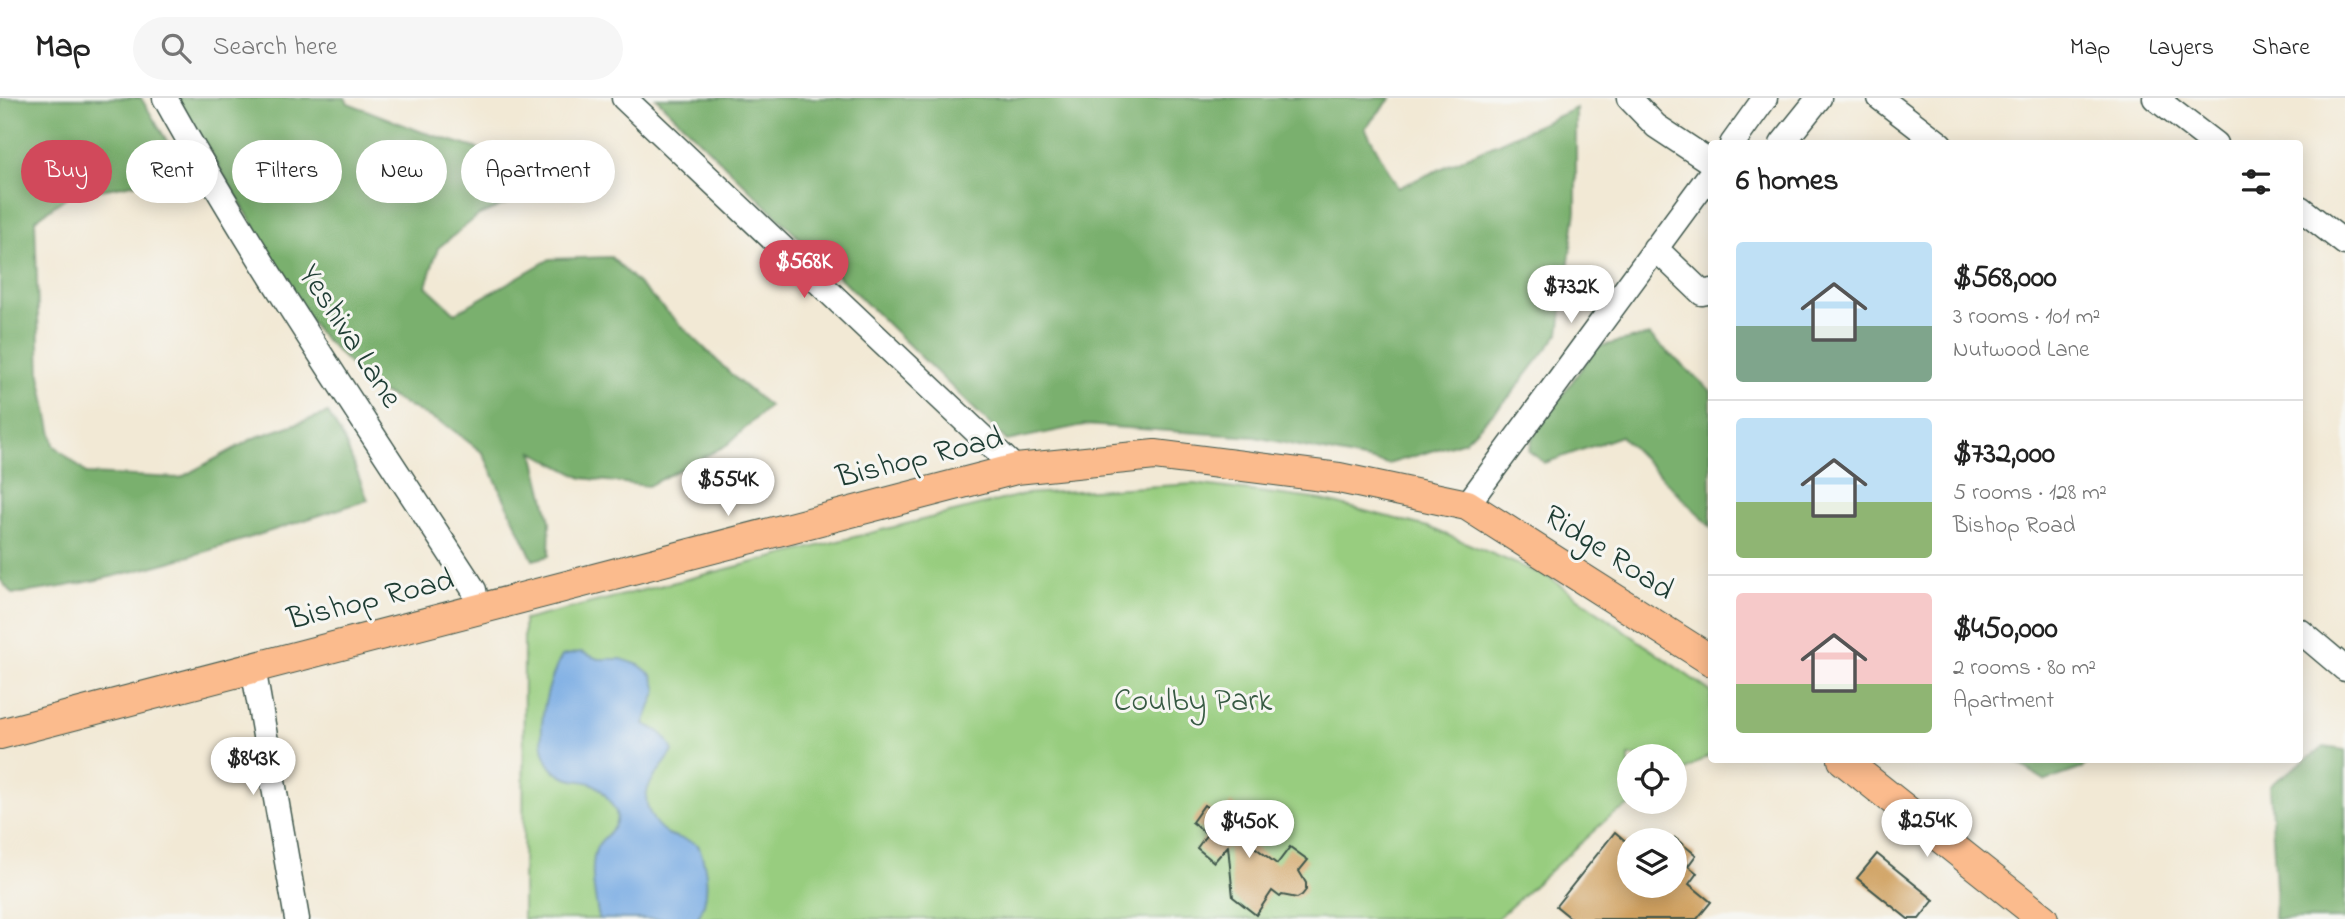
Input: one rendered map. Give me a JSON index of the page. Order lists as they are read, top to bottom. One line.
{"streets":{"main road":["Bishop Road","Ridge Road"],"street":["Yeshiva Lane"]},"crossings":[["Yeshiva Lane","Bishop Road"],["Bishop Road","Ridge Road"]],"parks":["Coulby Park"],"page":{"header":"Map","search":"Search here","nav":["Map","Layers","Share"],"chip":["Buy","Rent","Filters","New","Apartment"],"heading":"6 homes","list":[{"name":"$568,000","note":"3 rooms · 101 m² · Nutwood Lane"},{"name":"$732,000","note":"5 rooms · 128 m² · Bishop Road"},{"name":"$450,000","note":"2 rooms · 80 m² · Apartment"}],"price":["$568K","$732K","$554K","$843K","$254K","$450K"]}}
